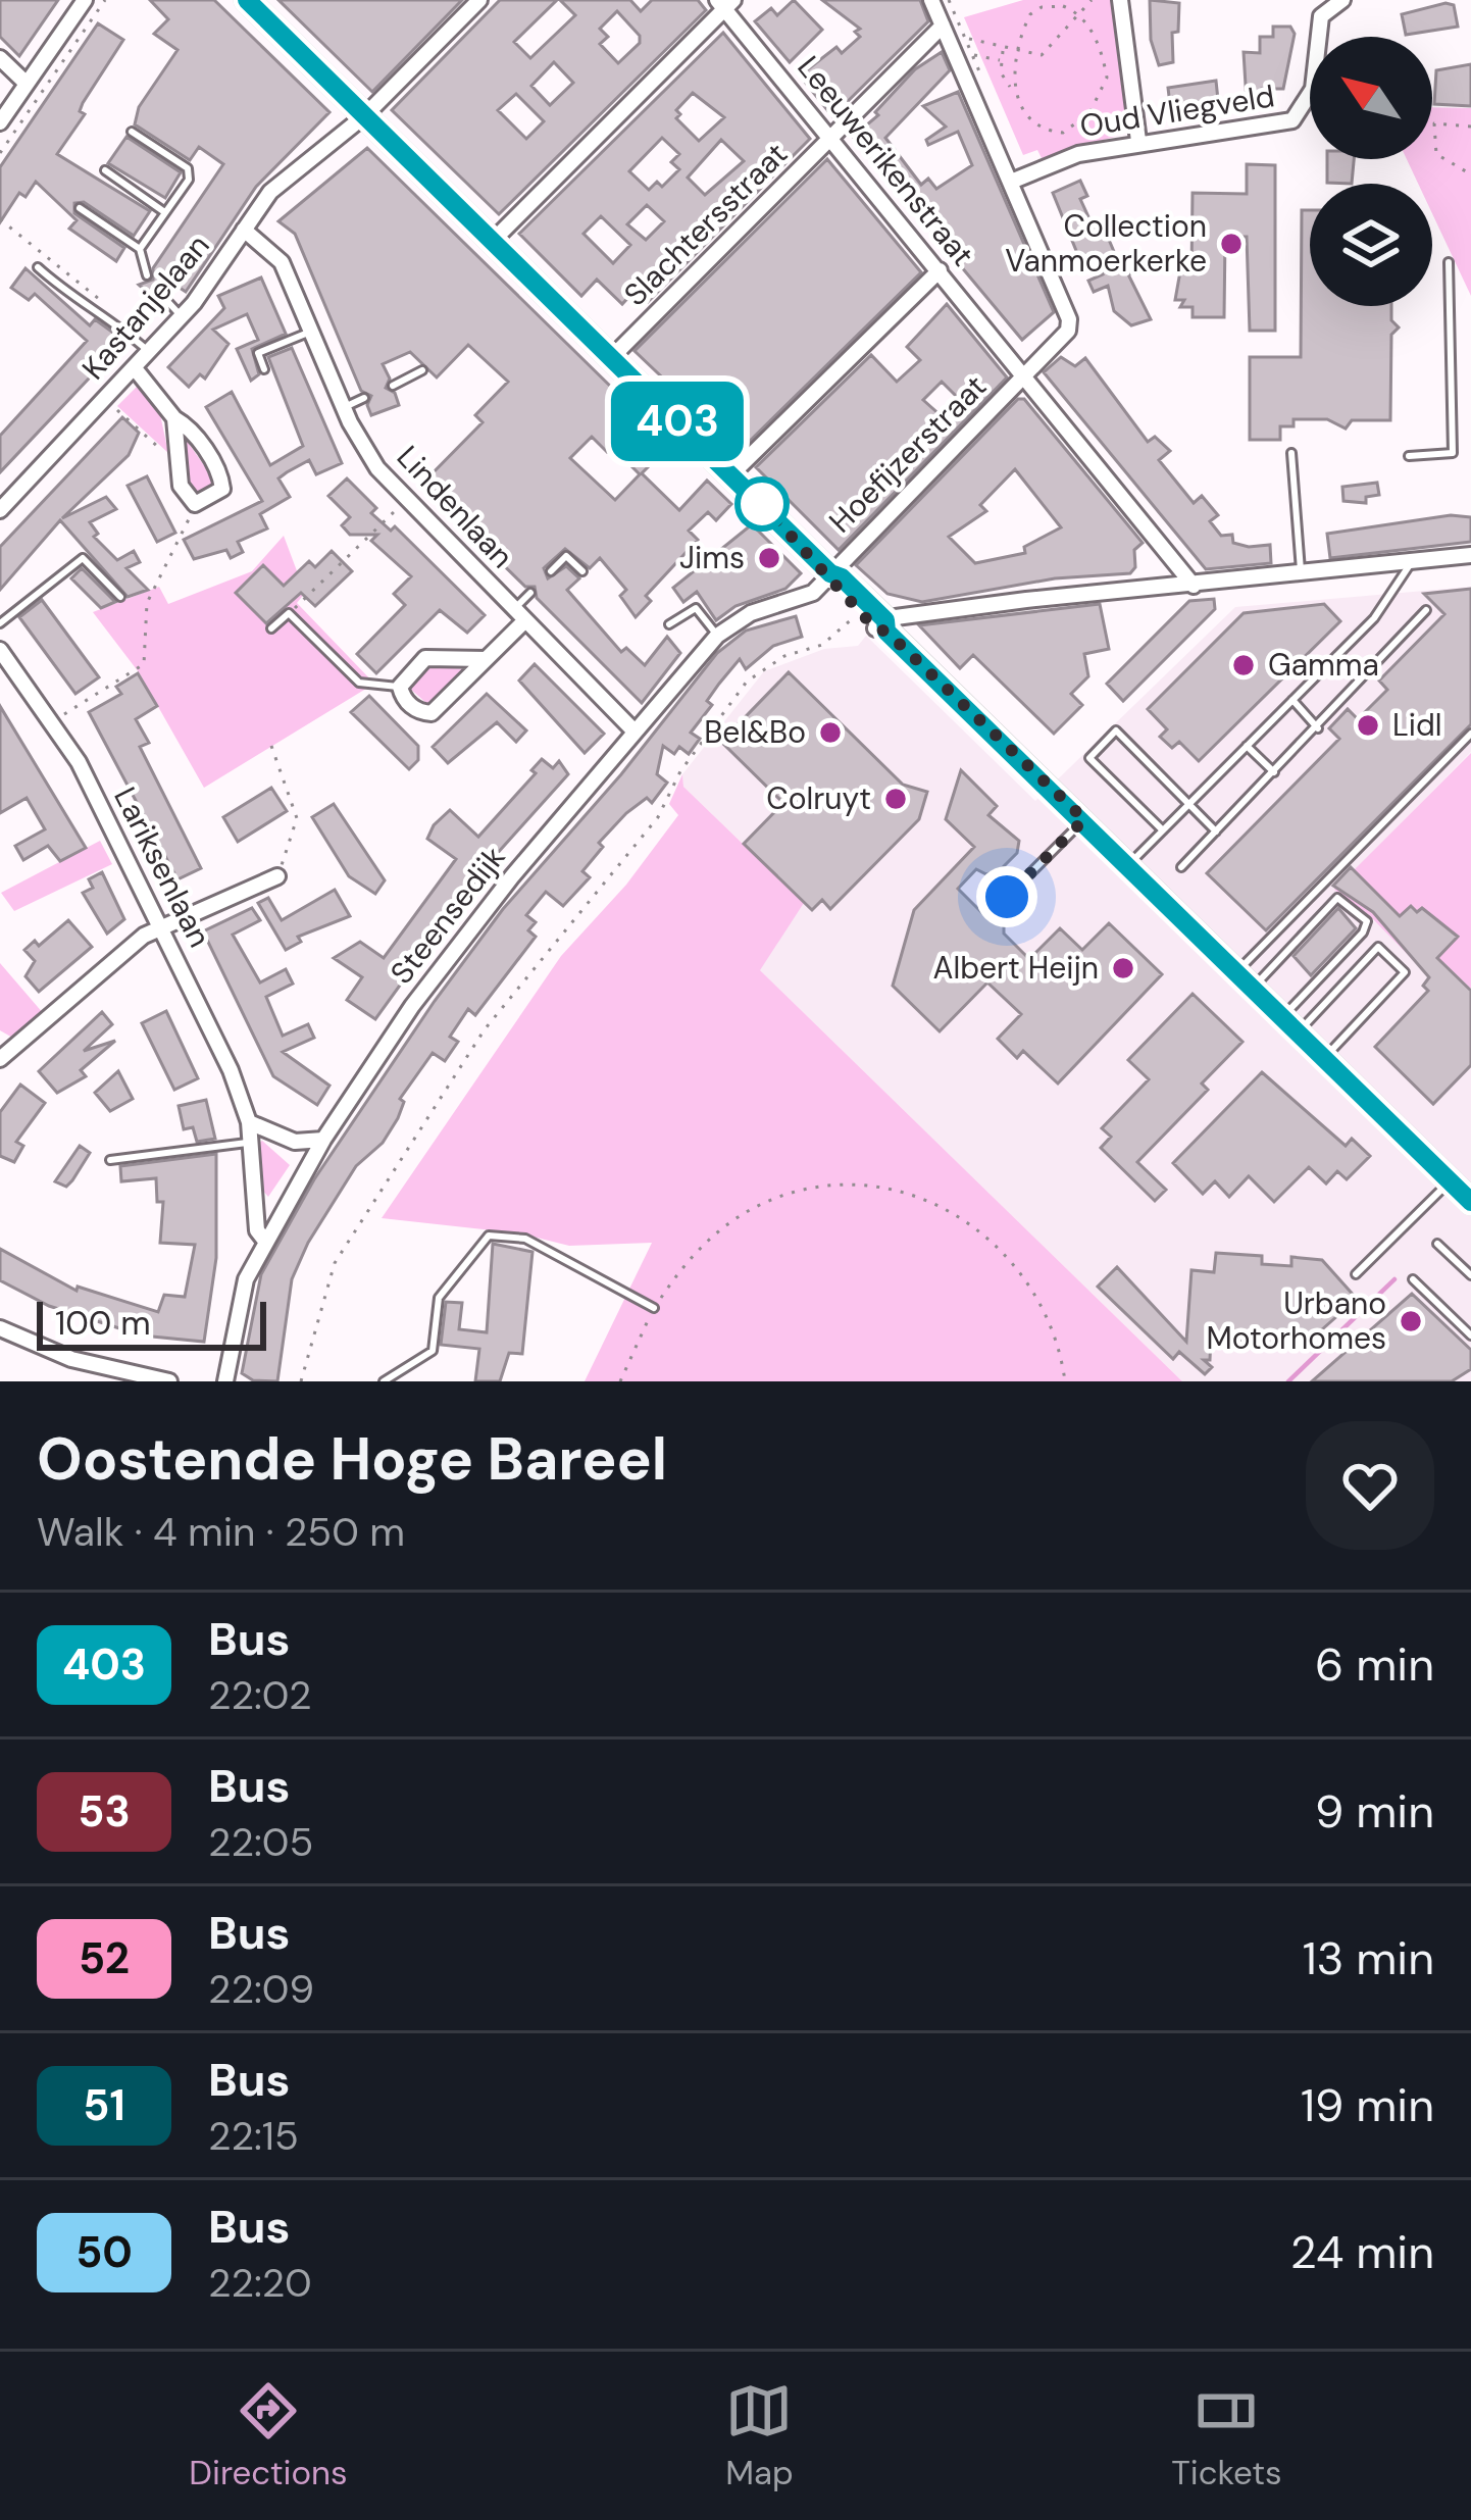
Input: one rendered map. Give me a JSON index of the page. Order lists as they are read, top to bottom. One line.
{"streets":{"street":["Oud Vliegveld","Leeuwerikenstraat","Slachtersstraat","Kastanjelaan","Hoefijzerstraat","Lindenlaan","Lariksenlaan","Steensedijk"]},"crossings":[["Oud Vliegveld","Hoefijzerstraat"],["Leeuwerikenstraat","Slachtersstraat"],["Leeuwerikenstraat","Hoefijzerstraat"],["Kastanjelaan","Lindenlaan"],["Hoefijzerstraat","Steensedijk"],["Lindenlaan","Steensedijk"],["Lariksenlaan","Steensedijk"]],"places":["Collection Vanmoerkerke","Jims","Gamma","Lidl","Bel&Bo","Colruyt","Albert Heijn","Urbano Motorhomes"],"lines":["bus line 403"],"scale_bar":"100 m","north":"top left","page":{"on_map":"403","scale":"100 m","heading":["Oostende Hoge Bareel","Walk · 4 min · 250 m"],"list":[{"mark":"403","name":"Bus","note":"22:02","value":"6 min"},{"mark":"53","name":"Bus","note":"22:05","value":"9 min"},{"mark":"52","name":"Bus","note":"22:09","value":"13 min"},{"mark":"51","name":"Bus","note":"22:15","value":"19 min"},{"mark":"50","name":"Bus","note":"22:20","value":"24 min"}],"tabs":["Directions","Map","Tickets"]}}
